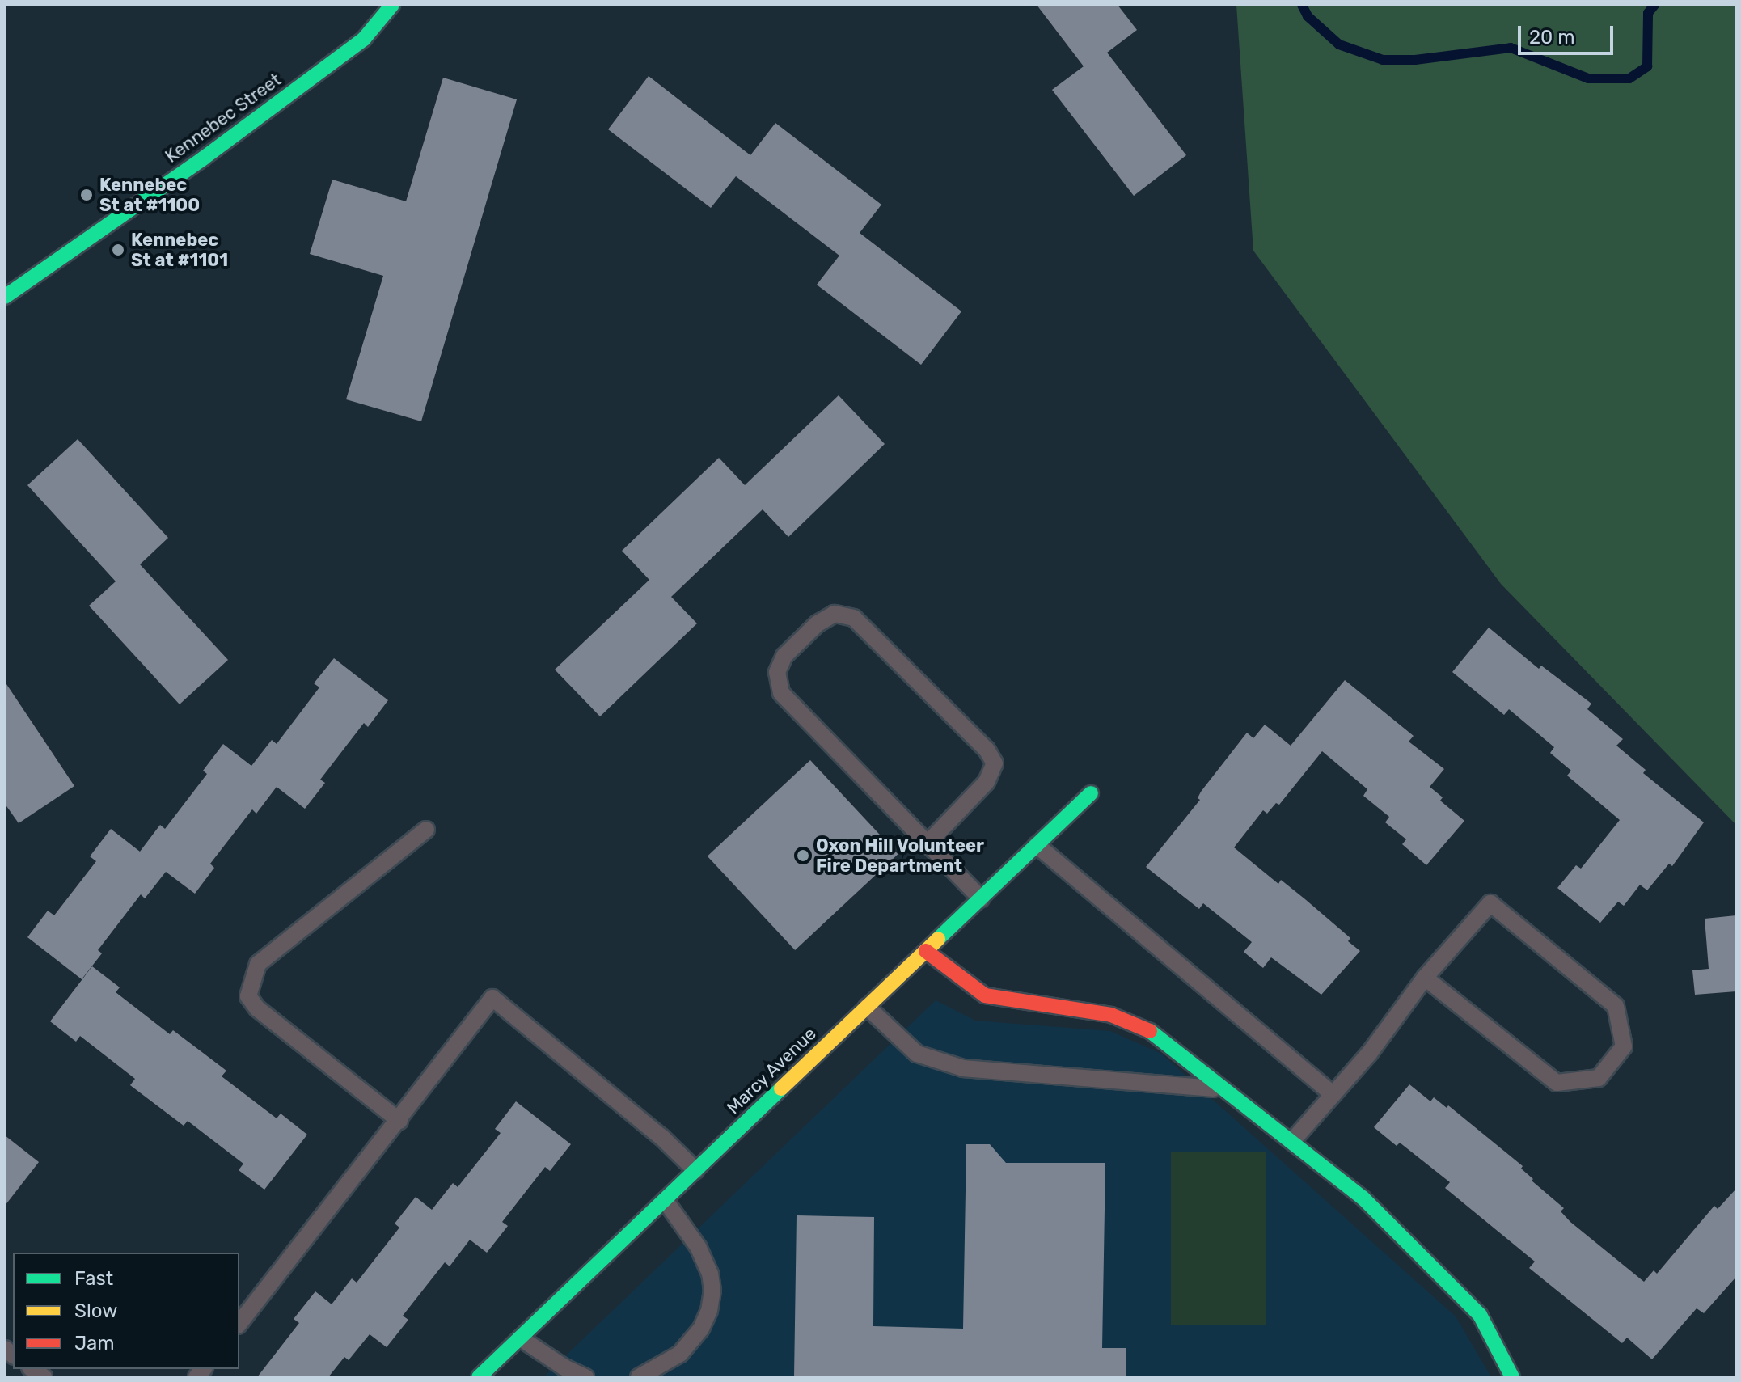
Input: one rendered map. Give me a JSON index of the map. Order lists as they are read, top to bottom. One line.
{"streets":{"street":["Kennebec Street","Marcy Avenue"]},"places":["Kennebec St at #1100","Kennebec St at #1101","Oxon Hill Volunteer Fire Department"],"legend":["Fast","Slow","Jam"],"scale_bar":"20 m"}
